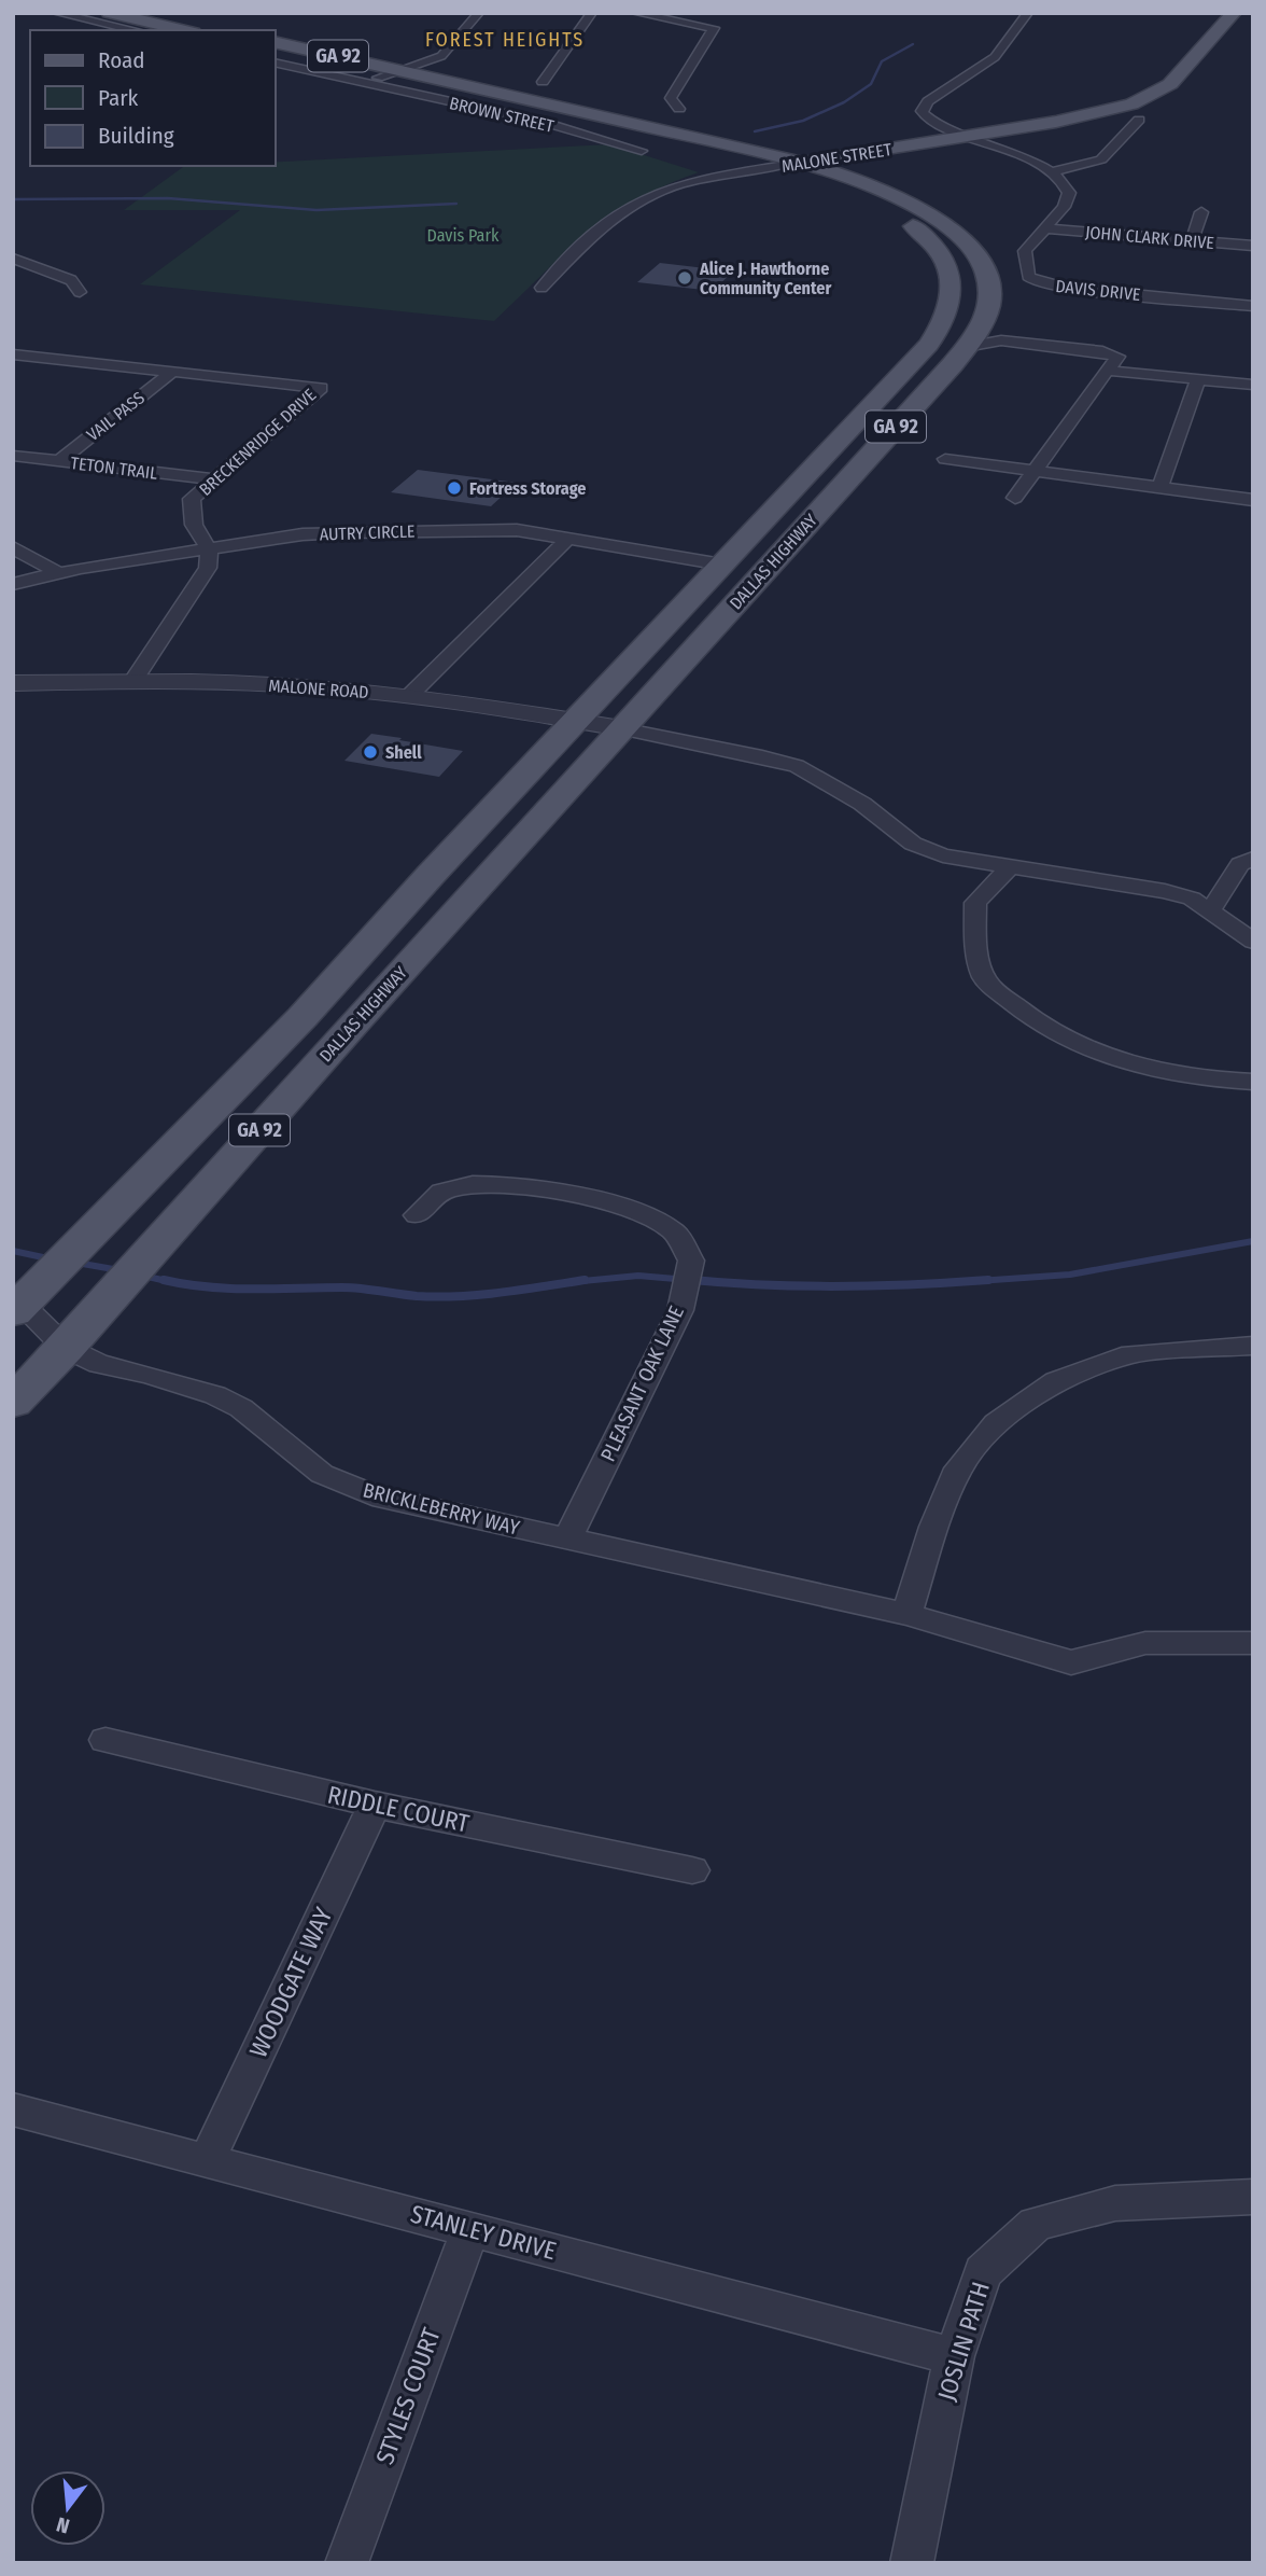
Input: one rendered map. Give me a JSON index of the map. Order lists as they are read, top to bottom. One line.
{"streets":{"main road":["GA 92","MALONE STREET","DALLAS HIGHWAY"],"street":["BROWN STREET","JOHN CLARK DRIVE","DAVIS DRIVE","VAIL PASS","BRECKENRIDGE DRIVE","TETON TRAIL","AUTRY CIRCLE","MALONE ROAD","PLEASANT OAK LANE","BRICKLEBERRY WAY","RIDDLE COURT","WOODGATE WAY","STANLEY DRIVE","JOSLIN PATH","STYLES COURT"]},"crossings":[["BROWN STREET","DALLAS HIGHWAY"],["MALONE STREET","DALLAS HIGHWAY"],["JOHN CLARK DRIVE","DAVIS DRIVE"],["VAIL PASS","BRECKENRIDGE DRIVE"],["VAIL PASS","TETON TRAIL"],["BRECKENRIDGE DRIVE","TETON TRAIL"],["BRECKENRIDGE DRIVE","AUTRY CIRCLE"],["AUTRY CIRCLE","DALLAS HIGHWAY"],["DALLAS HIGHWAY","MALONE ROAD"],["DALLAS HIGHWAY","BRICKLEBERRY WAY"],["PLEASANT OAK LANE","BRICKLEBERRY WAY"],["RIDDLE COURT","WOODGATE WAY"],["WOODGATE WAY","STANLEY DRIVE"],["STANLEY DRIVE","JOSLIN PATH"],["STANLEY DRIVE","STYLES COURT"]],"districts":["FOREST HEIGHTS"],"parks":["Davis Park"],"places":["Alice J. Hawthorne Community Center","Fortress Storage","Shell"],"legend":["Road","Park","Building"],"north":"bottom"}
